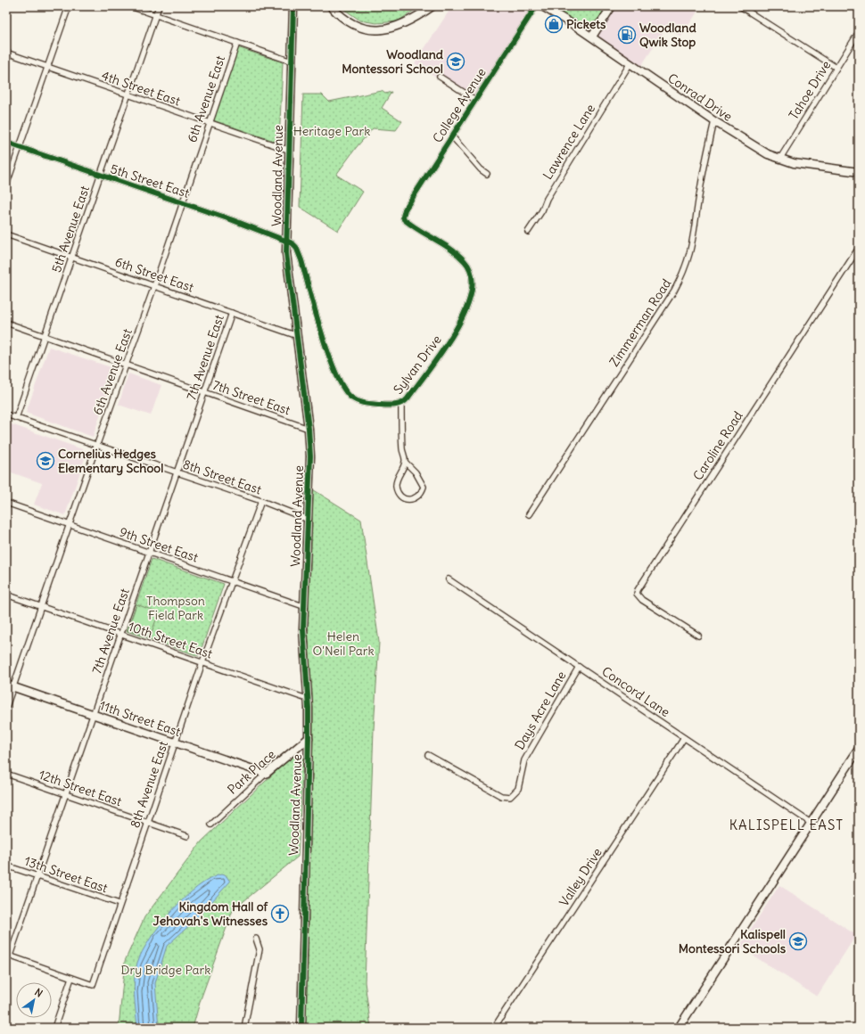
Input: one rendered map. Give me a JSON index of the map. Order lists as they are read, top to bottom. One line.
{"streets":{"street":["4th Street East","Tahoe Drive","Conrad Drive","6th Avenue East","College Avenue","Lawrence Lane","Woodland Avenue","5th Street East","5th Avenue East","6th Street East","Zimmerman Road","7th Avenue East","Sylvan Drive","7th Street East","Caroline Road","8th Street East","9th Street East","10th Street East","Concord Lane","Days Acre Lane","11th Street East","Park Place","8th Avenue East","12th Street East","13th Street East","Valley Drive"]},"crossings":[["4th Street East","6th Avenue East"],["4th Street East","Woodland Avenue"],["4th Street East","5th Avenue East"],["Tahoe Drive","Conrad Drive"],["Conrad Drive","Lawrence Lane"],["Conrad Drive","Zimmerman Road"],["6th Avenue East","5th Street East"],["6th Avenue East","6th Street East"],["6th Avenue East","7th Street East"],["6th Avenue East","8th Street East"],["6th Avenue East","9th Street East"],["6th Avenue East","10th Street East"],["6th Avenue East","11th Street East"],["College Avenue","Sylvan Drive"],["Woodland Avenue","5th Street East"],["Woodland Avenue","6th Street East"],["Woodland Avenue","Sylvan Drive"],["Woodland Avenue","7th Street East"],["Woodland Avenue","8th Street East"],["Woodland Avenue","9th Street East"],["Woodland Avenue","10th Street East"],["Woodland Avenue","Park Place"],["5th Street East","5th Avenue East"],["5th Street East","Sylvan Drive"],["5th Avenue East","6th Street East"],["5th Avenue East","7th Street East"],["5th Avenue East","8th Street East"],["6th Street East","7th Avenue East"],["7th Avenue East","7th Street East"],["7th Avenue East","8th Street East"],["7th Avenue East","9th Street East"],["7th Avenue East","10th Street East"],["7th Avenue East","11th Street East"],["7th Avenue East","12th Street East"],["7th Avenue East","13th Street East"],["8th Street East","8th Avenue East"],["9th Street East","8th Avenue East"],["10th Street East","8th Avenue East"],["Concord Lane","Days Acre Lane"],["Concord Lane","Valley Drive"],["11th Street East","Park Place"],["11th Street East","8th Avenue East"],["8th Avenue East","12th Street East"],["8th Avenue East","13th Street East"]],"districts":["KALISPELL EAST"],"parks":["Heritage Park","Thompson Field Park","Helen O'Neil Park","Dry Bridge Park"],"places":{"shop":["Pickets"],"fuel station":["Woodland Qwik Stop"],"school or university":["Woodland Montessori School","Cornelius Hedges Elementary School","Kalispell Montessori Schools"],"church":["Kingdom Hall of Jehovah's Witnesses"]},"north":"top right"}
